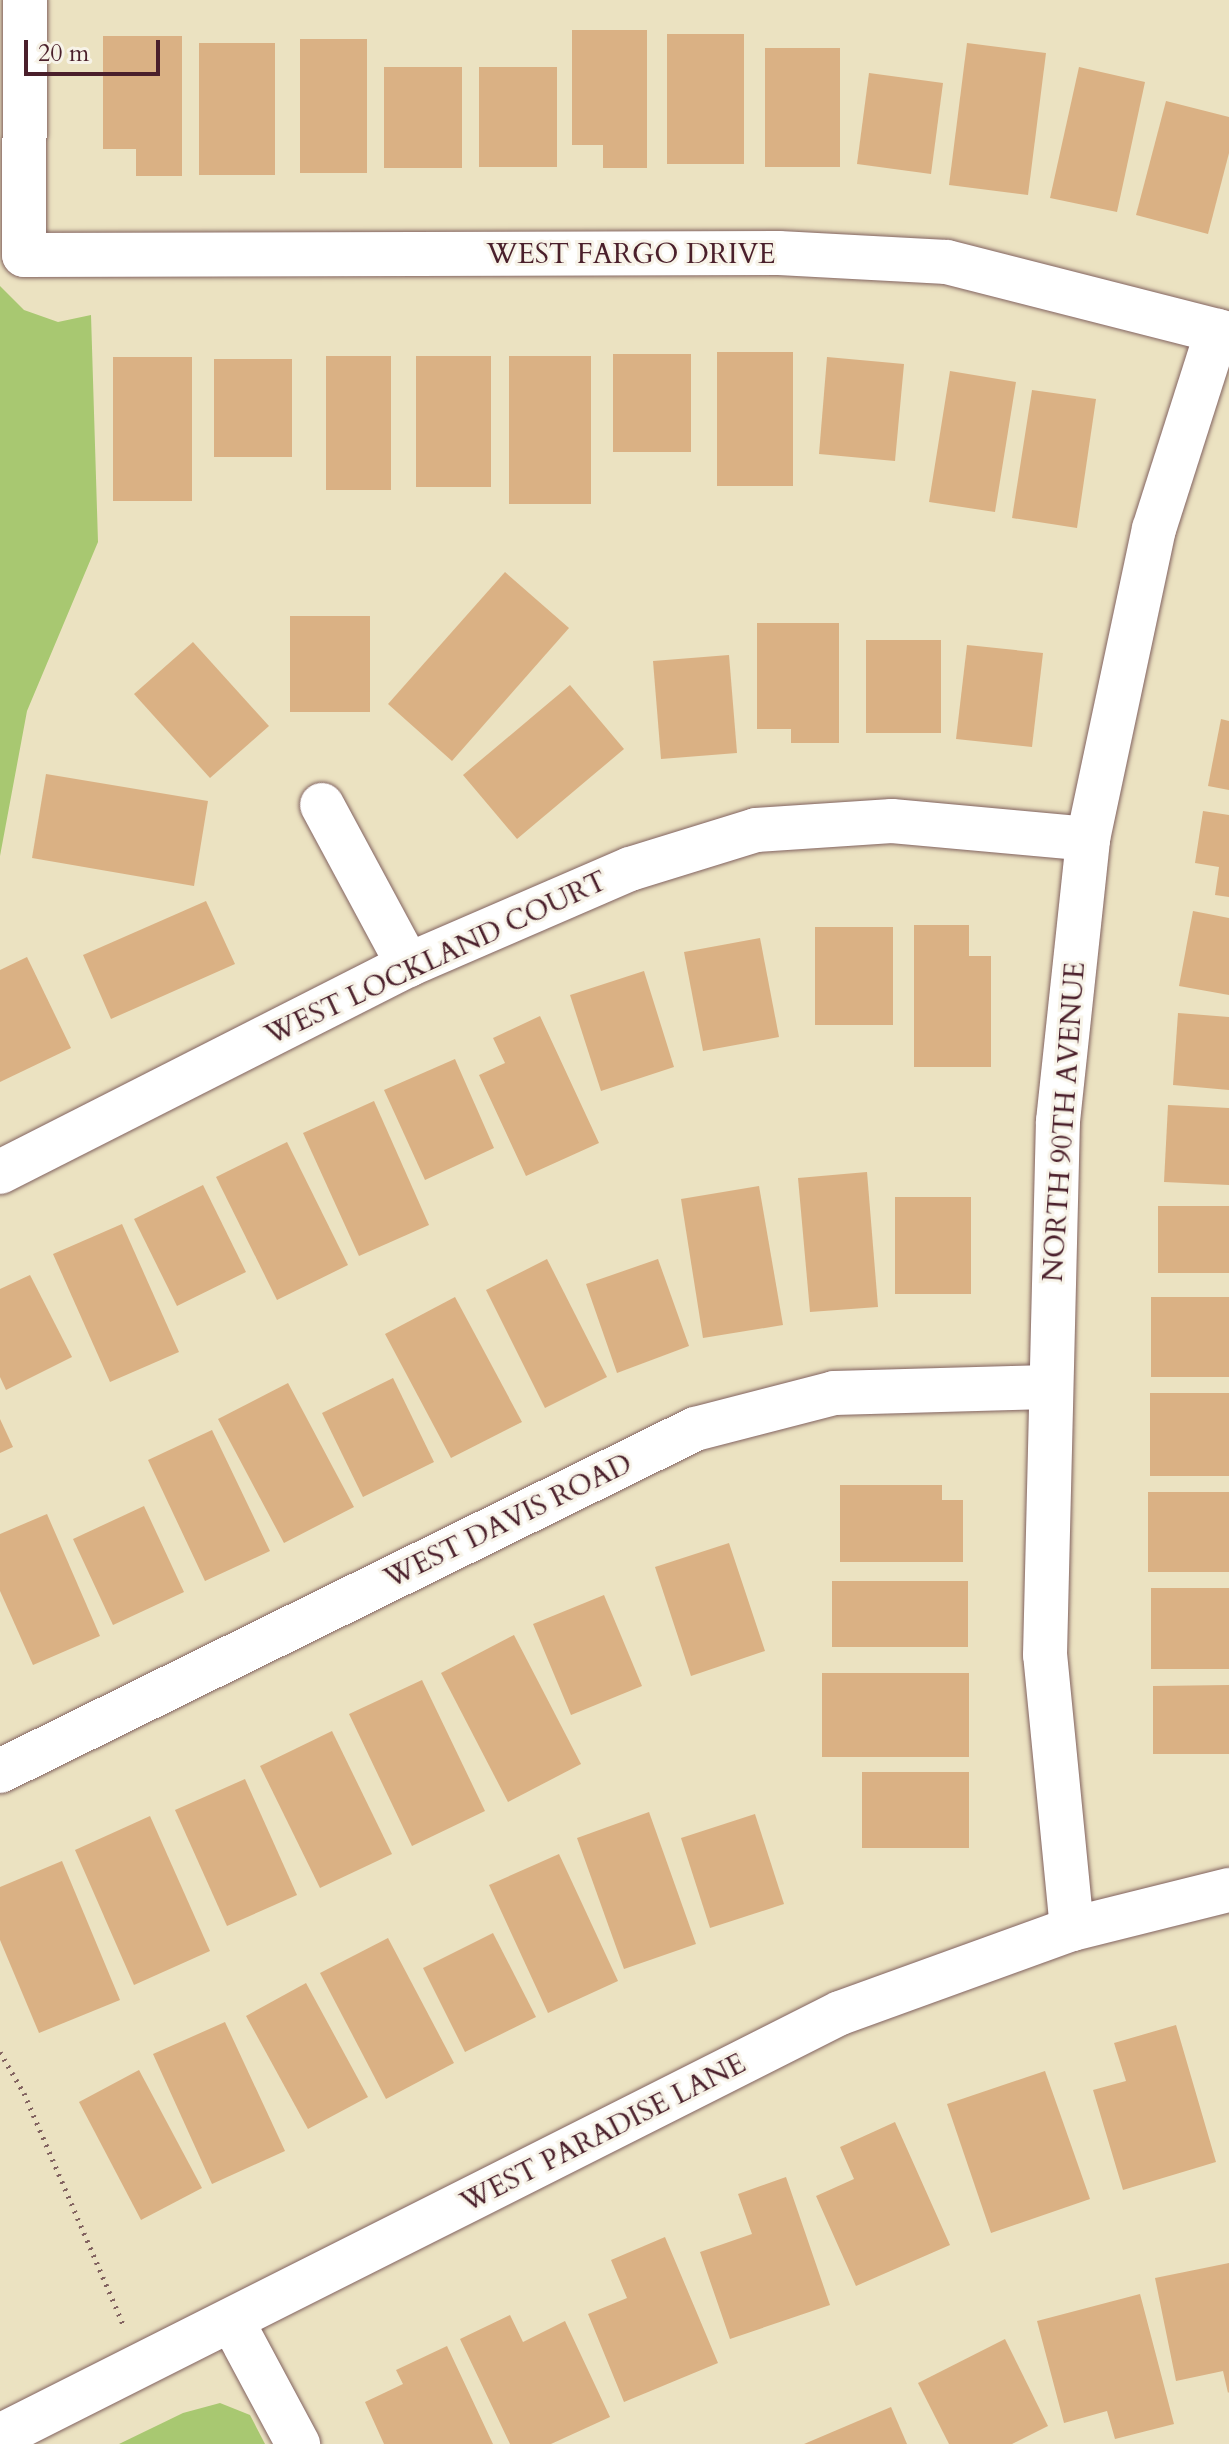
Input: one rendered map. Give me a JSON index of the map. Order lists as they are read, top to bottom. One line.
{"streets":{"street":["WEST FARGO DRIVE","WEST LOCKLAND COURT","NORTH 90TH AVENUE","WEST DAVIS ROAD","WEST PARADISE LANE"]},"crossings":[["WEST FARGO DRIVE","NORTH 90TH AVENUE"],["WEST LOCKLAND COURT","NORTH 90TH AVENUE"],["NORTH 90TH AVENUE","WEST DAVIS ROAD"],["NORTH 90TH AVENUE","WEST PARADISE LANE"]],"scale_bar":"20 m"}
